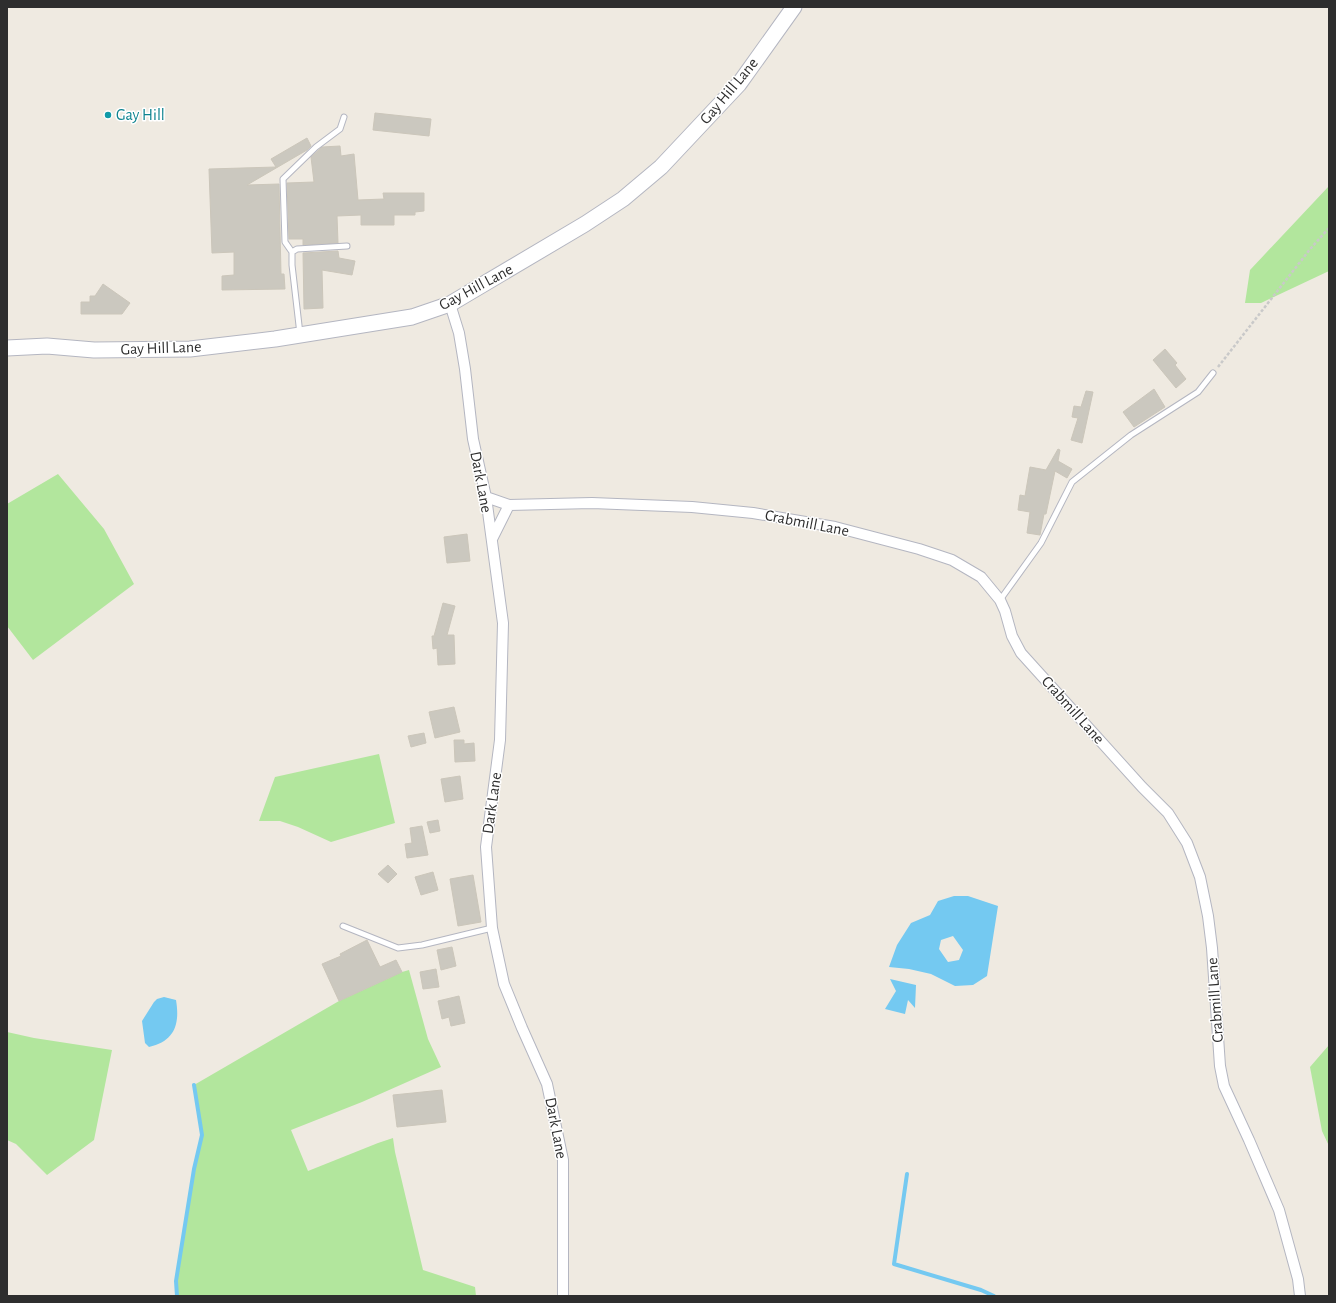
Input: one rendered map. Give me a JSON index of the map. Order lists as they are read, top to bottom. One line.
{"streets":{"street":["Gay Hill Lane","Dark Lane","Crabmill Lane"]},"crossings":[["Gay Hill Lane","Dark Lane"],["Dark Lane","Crabmill Lane"]],"places":["Gay Hill"]}
